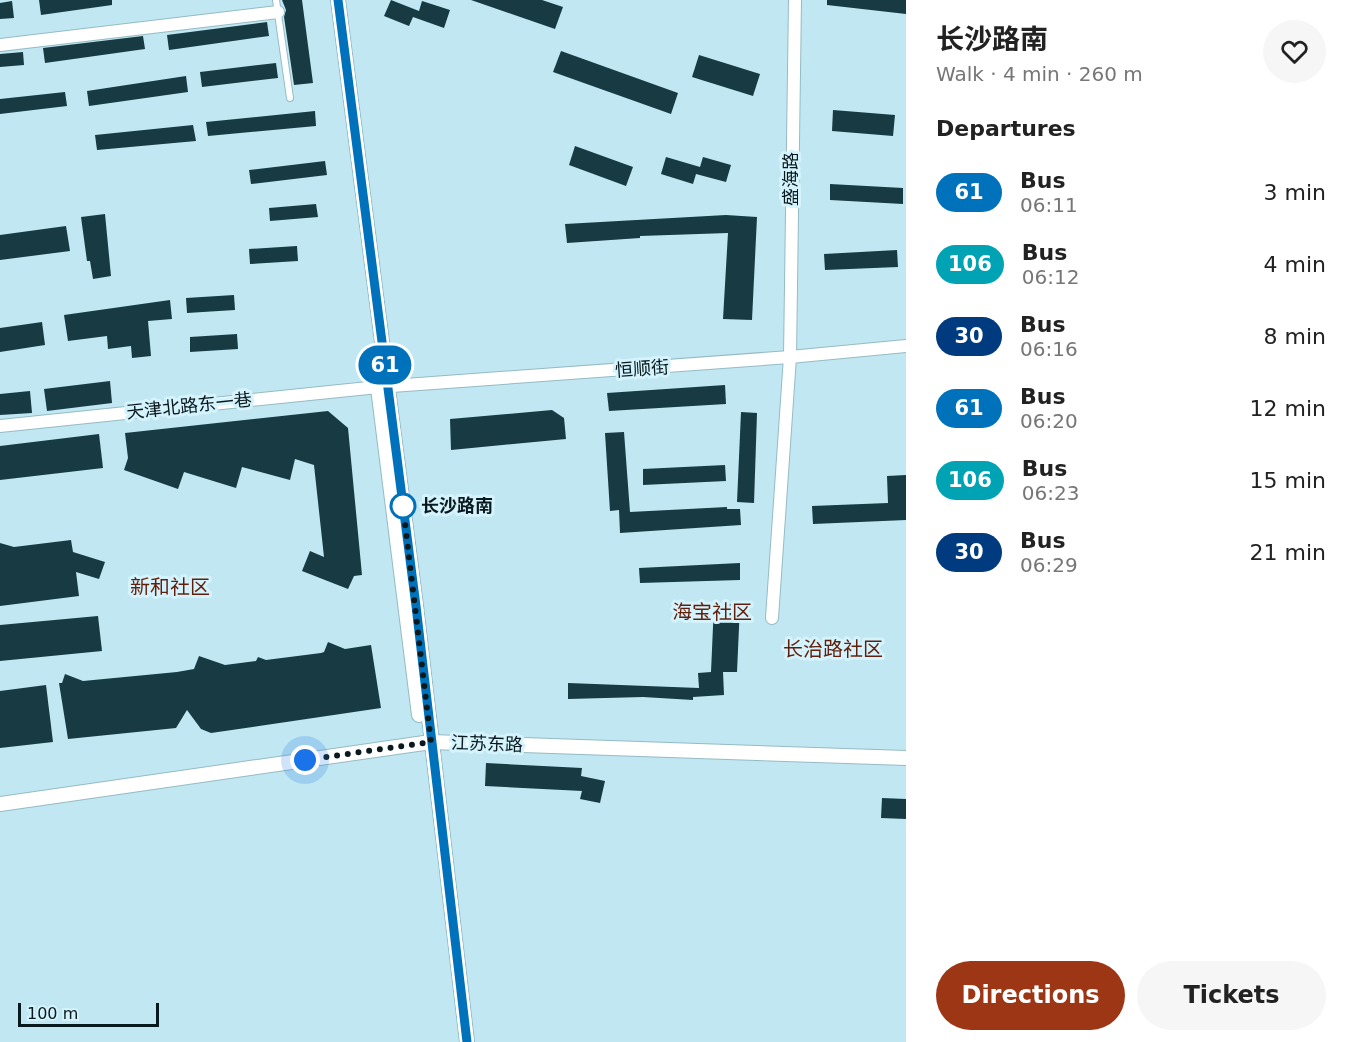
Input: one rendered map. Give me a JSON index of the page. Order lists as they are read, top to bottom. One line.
{"streets":{"street":["盛海路","恒顺街","天津北路东一巷","江苏东路"]},"crossings":[["盛海路","恒顺街"],["恒顺街","天津北路东一巷"]],"districts":["新和社区","海宝社区","长治路社区"],"places":["长沙路南"],"lines":["bus line 61"],"scale_bar":"100 m","page":{"on_map":"61","heading":[["长沙路南","Walk · 4 min · 260 m"],"Departures"],"list":[{"mark":"61","name":"Bus","note":"06:11","value":"3 min"},{"mark":"106","name":"Bus","note":"06:12","value":"4 min"},{"mark":"30","name":"Bus","note":"06:16","value":"8 min"},{"mark":"61","name":"Bus","note":"06:20","value":"12 min"},{"mark":"106","name":"Bus","note":"06:23","value":"15 min"},{"mark":"30","name":"Bus","note":"06:29","value":"21 min"}],"buttons":["Directions","Tickets"],"scale":"100 m"}}
